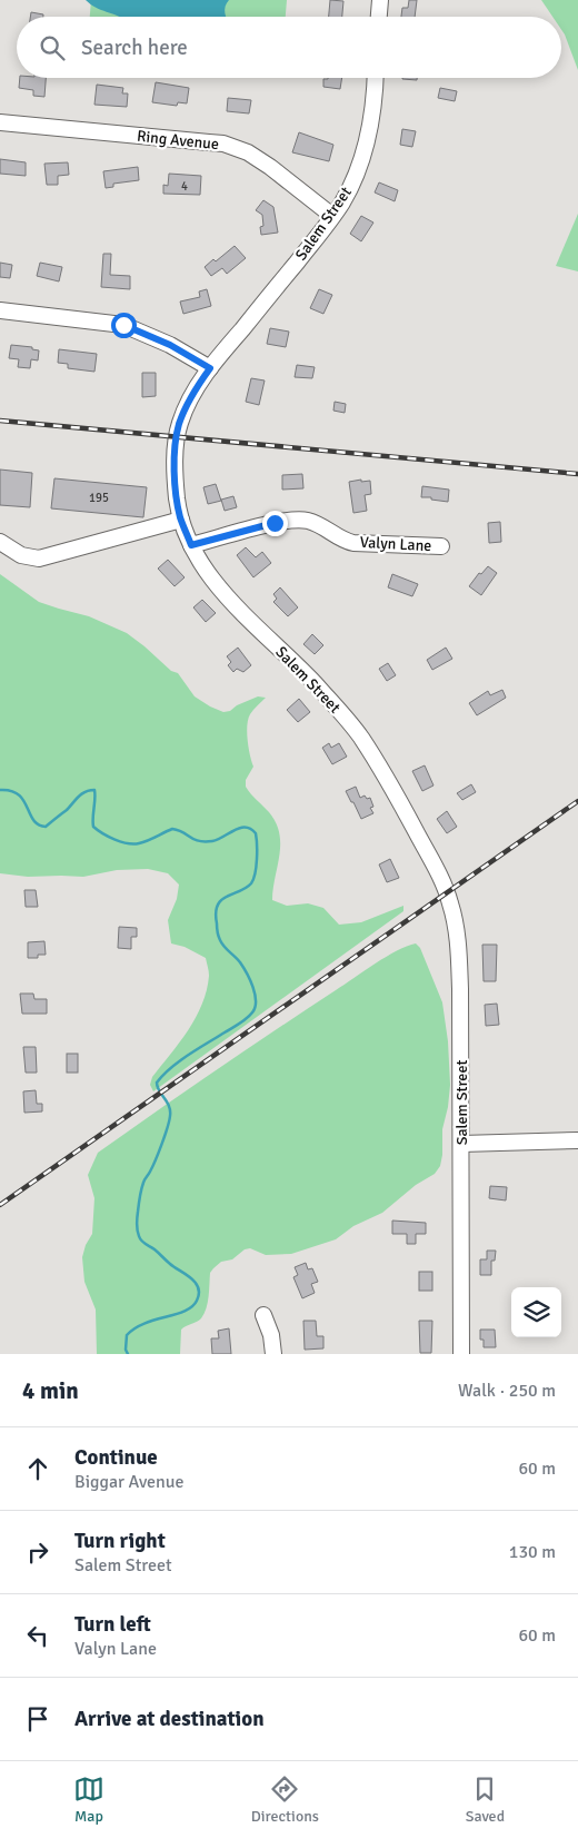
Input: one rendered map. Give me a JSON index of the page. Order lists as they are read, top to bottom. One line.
{"streets":{"street":["Ring Avenue","Salem Street","Valyn Lane"]},"crossings":[["Ring Avenue","Salem Street"],["Salem Street","Valyn Lane"]],"house_numbers":["4","195"],"page":{"search":"Search here","heading":["4 min","Walk · 250 m"],"list":[["Continue","Biggar Avenue","60 m"],["Turn right","Salem Street","130 m"],["Turn left","Valyn Lane","60 m"],"Arrive at destination"],"nav":["Map","Directions","Saved"]}}
